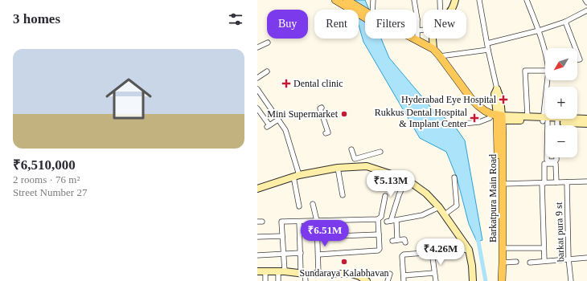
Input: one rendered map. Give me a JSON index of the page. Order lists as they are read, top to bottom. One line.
{"streets":{"main road":["Barkatpura Main Road"],"street":["barkat pura 9 st"]},"places":{"health":["Dental clinic","Hyderabad Eye Hospital","Rukkus Dental Hospital & Implant Center"],"other":["Mini Supermarket","Sundaraya Kalabhavan"]},"north":"bottom left","page":{"heading":"3 homes","chip":["Buy","Rent","Filters","New"],"list":[{"name":"₹6,510,000","note":"2 rooms · 76 m² · Street Number 27"}],"map_buttons":["+","−"],"price":["₹5.13M","₹6.51M","₹4.26M"]}}
